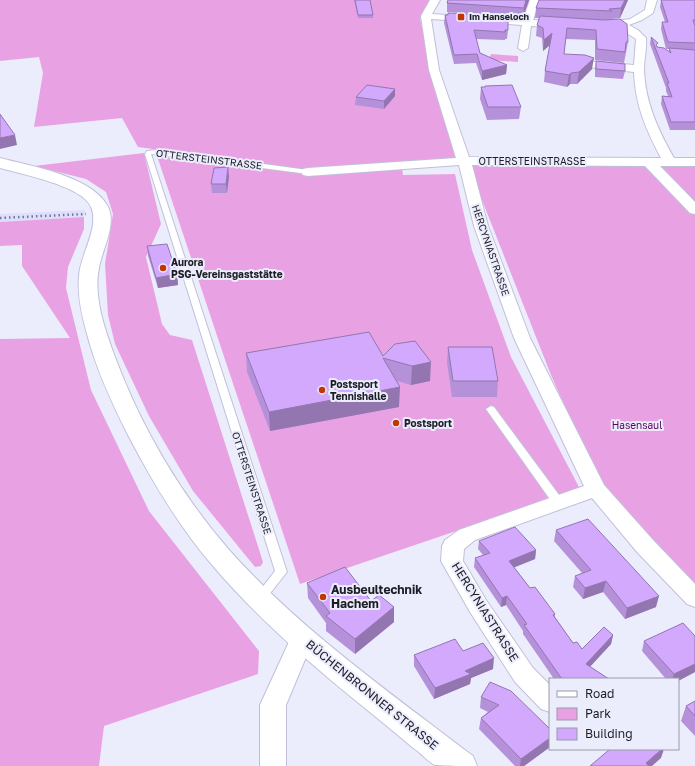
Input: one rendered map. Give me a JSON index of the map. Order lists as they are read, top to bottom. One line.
{"streets":{"main road":["BÜCHENBRONNER STRASSE"],"street":["OTTERSTEINSTRASSE","HERCYNIASTRASSE"]},"crossings":[["OTTERSTEINSTRASSE","HERCYNIASTRASSE"],["OTTERSTEINSTRASSE","BÜCHENBRONNER STRASSE"]],"parks":["Hasensaul"],"places":{"transit":["Im Hanseloch"],"other":["Aurora PSG-Vereinsgaststätte","Postsport Tennishalle","Postsport","Ausbeultechnik Hachem"]},"legend":["Road","Park","Building"]}
